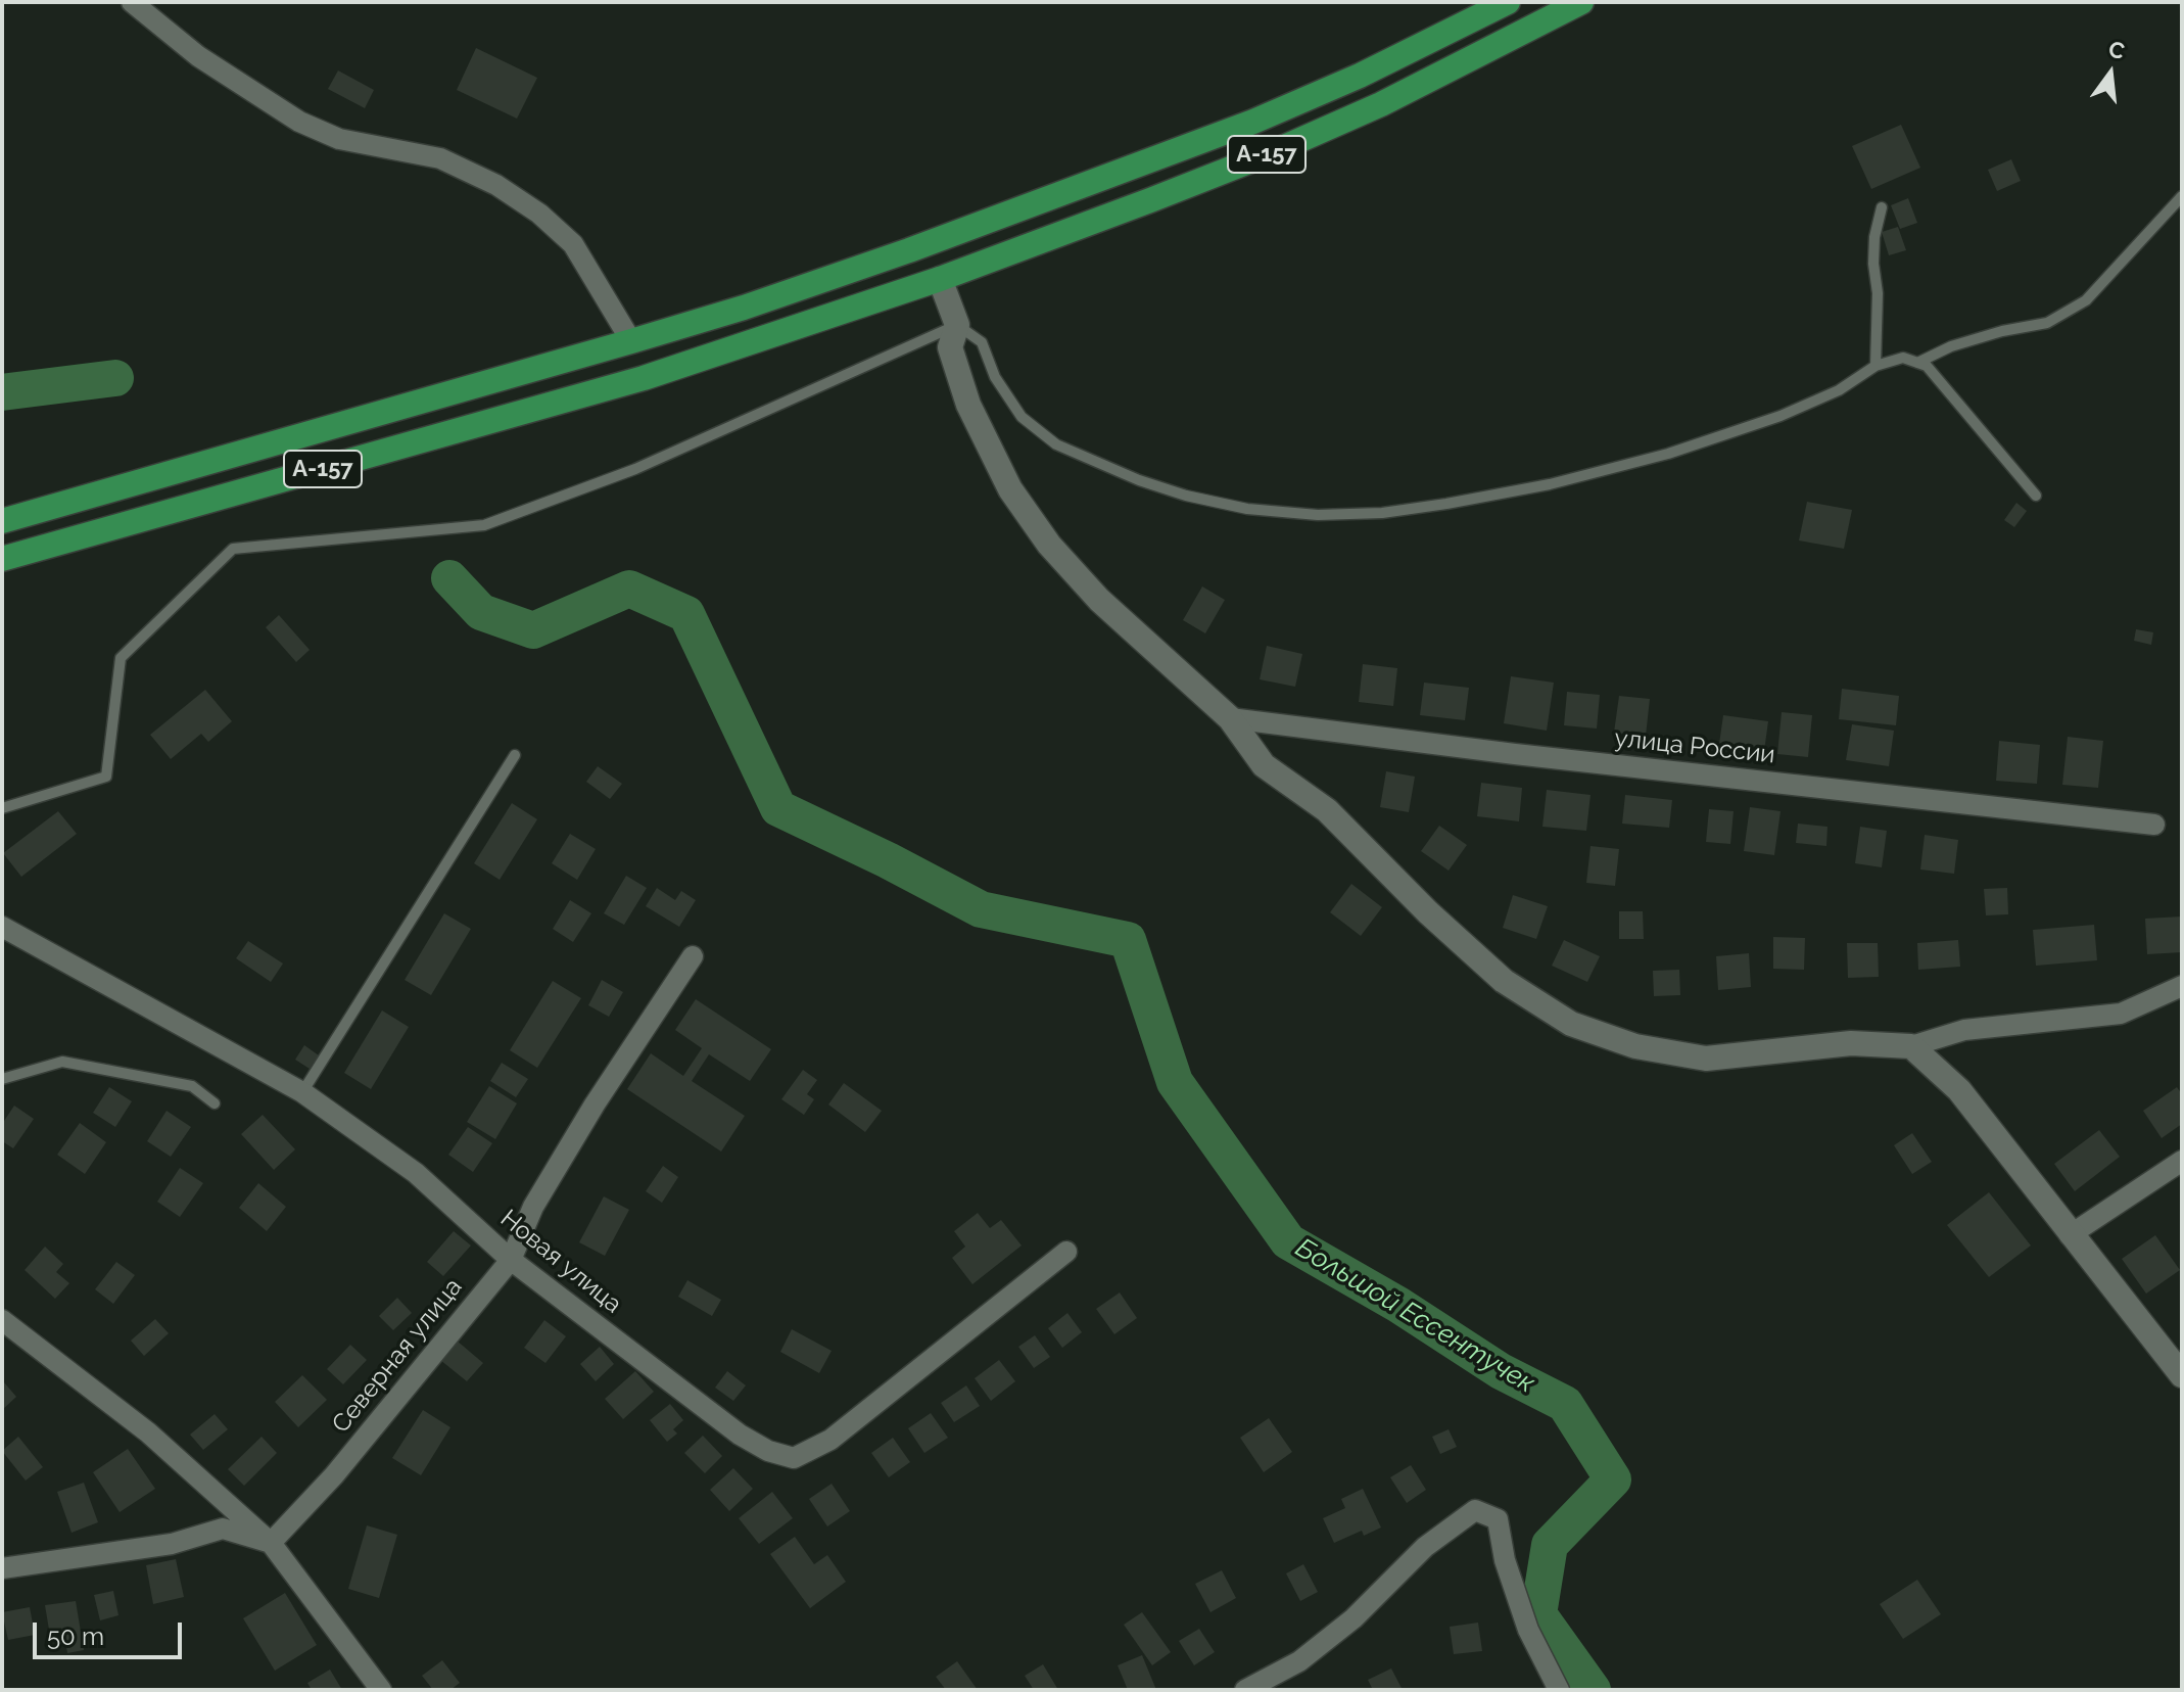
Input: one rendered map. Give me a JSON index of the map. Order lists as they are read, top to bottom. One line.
{"streets":{"main road":["А-157"],"street":["улица России","Новая улица","Северная улица"]},"crossings":[["Новая улица","Северная улица"]],"water":["Большой Ессентучек"],"scale_bar":"50 m","north":"top"}
